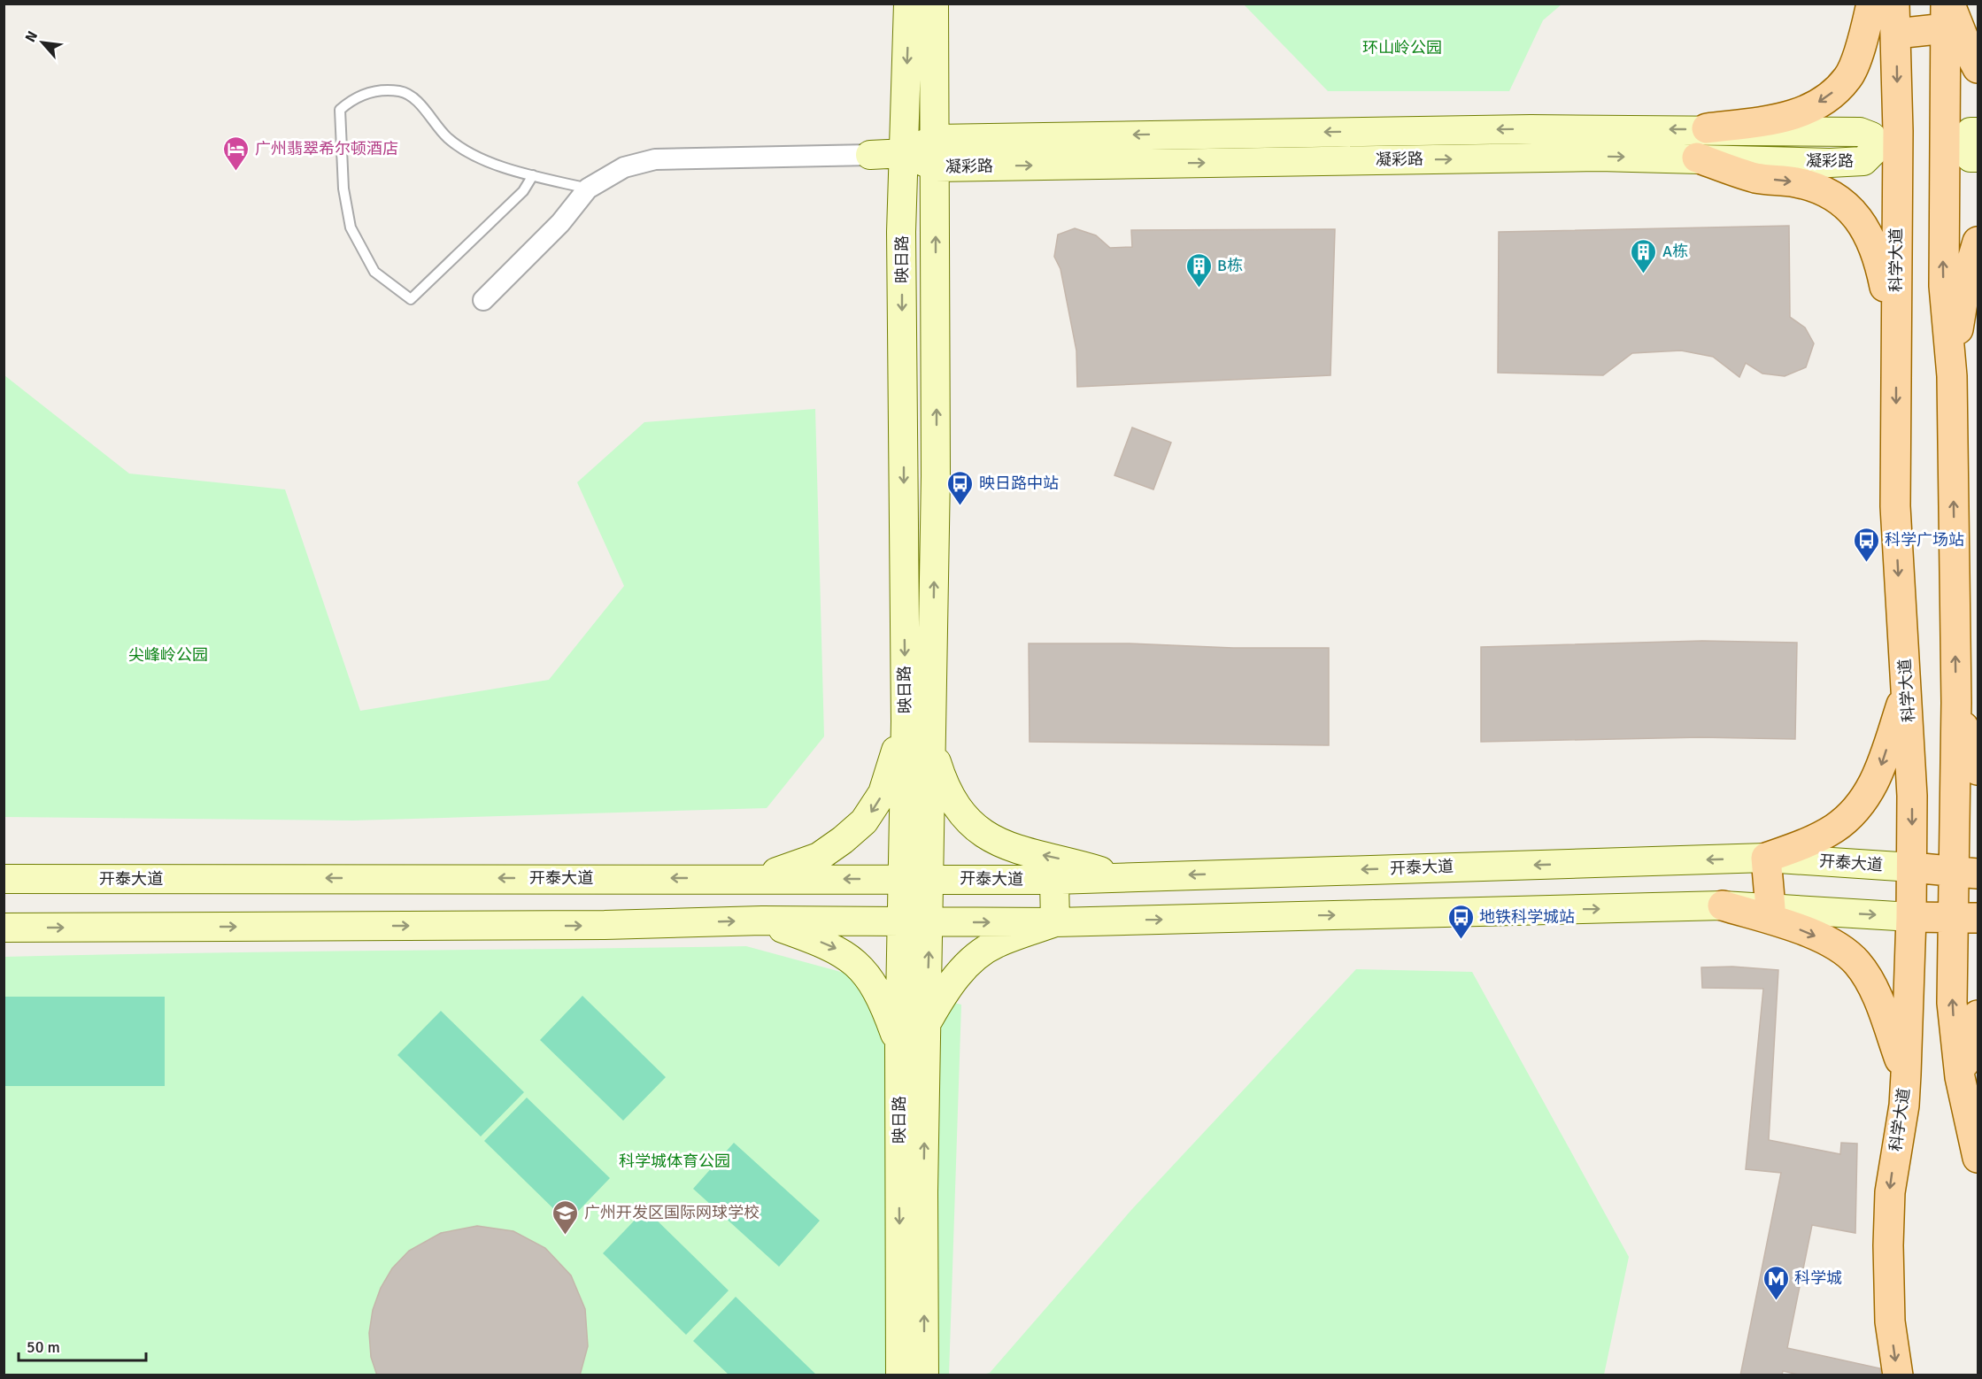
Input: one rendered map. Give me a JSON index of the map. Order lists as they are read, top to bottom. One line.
{"streets":{"main road":["科学大道","开泰大道"],"street":["凝彩路","映日路"]},"crossings":[["凝彩路","映日路"],["映日路","开泰大道"],["科学大道","开泰大道"]],"parks":["环山岭公园","尖峰岭公园","科学城体育公园"],"places":{"hotel":["广州翡翠希尔顿酒店"],"building":["A栋","B栋"],"bus stop":["映日路中站","科学广场站","地铁科学城站"],"school or university":["广州开发区国际网球学校"],"metro station":["科学城"]},"scale_bar":"50 m","north":"top left"}
